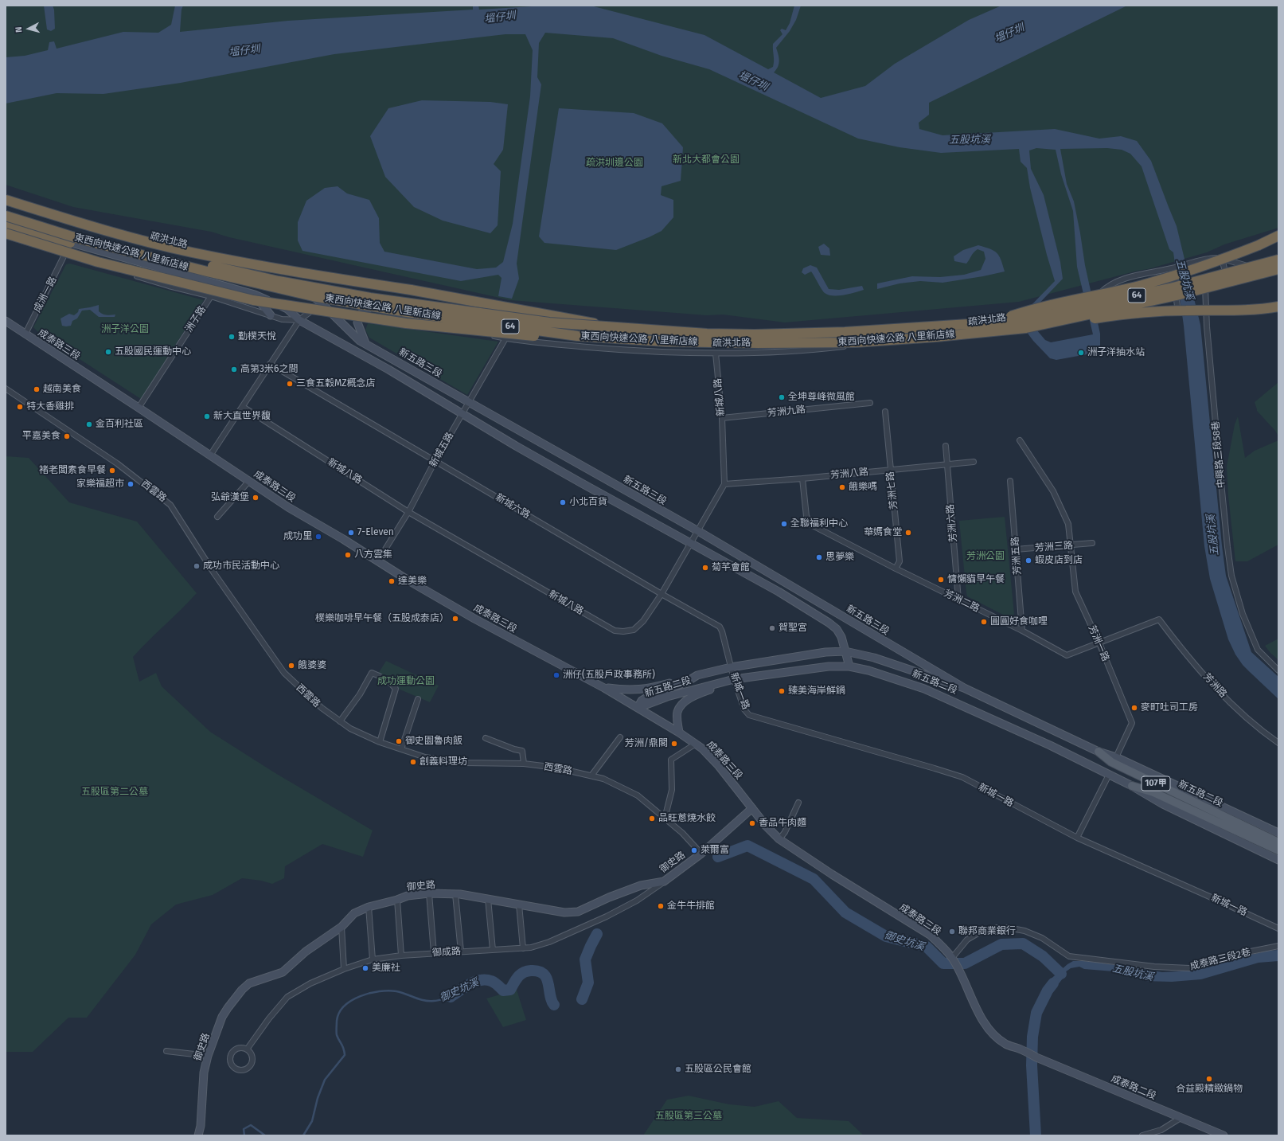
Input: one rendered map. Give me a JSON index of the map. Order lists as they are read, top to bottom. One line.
{"streets":{"highway":["東西向快速公路 八里新店線","64"],"main road":["疏洪北路","成泰路三段","新五路三段","新五路二段","107甲","御史路","成泰路二段"],"street":["成洲一路","洲子路","新城八路","芳洲九路","新城五路","中興路三段58巷","芳洲八路","芳洲七路","西雲路","新城六路","芳洲六路","芳洲三路","芳洲五路","芳洲二路","芳洲一路","芳洲路","新城一路","御成路","成泰路三段2巷"]},"crossings":[["疏洪北路","成泰路三段"],["疏洪北路","新五路三段"],["疏洪北路","新城八路"],["疏洪北路","新城五路"],["疏洪北路","新城六路"],["成洲一路","成泰路三段"],["洲子路","成泰路三段"],["成泰路三段","新城五路"],["成泰路三段","新五路二段"],["成泰路三段","御史路"],["成泰路三段","成泰路三段2巷"],["成泰路三段","成泰路二段"],["新五路三段","新城八路"],["新五路三段","新城五路"],["新五路三段","新五路二段"],["新城八路","芳洲九路"],["新城八路","新城五路"],["新城八路","芳洲八路"],["新城八路","新城六路"],["新城五路","新城六路"],["芳洲八路","芳洲七路"],["芳洲八路","芳洲六路"],["芳洲八路","芳洲二路"],["芳洲七路","芳洲二路"],["西雲路","御史路"],["新城六路","新五路二段"],["新城六路","新城一路"],["芳洲六路","芳洲二路"],["芳洲三路","芳洲五路"],["芳洲三路","芳洲一路"],["芳洲五路","芳洲二路"],["芳洲二路","芳洲一路"],["芳洲二路","芳洲路"],["芳洲一路","新五路二段"],["新五路二段","新城一路"],["御史路","御成路"]],"water":["塭仔圳","五股坑溪","御史坑溪"],"parks":["新北大都會公園","疏洪圳邊公園","洲子洋公園","芳洲公園","成功運動公園","五股區第二公墓","五股區第三公墓"],"places":["勤樸天悅","五股國民運動中心","洲子洋抽水站","高第3米6之間","三食五穀MZ概念店","越南美食","全坤尊峰微風館","特大香雞排","新大直世界馥","金百利社區","平嘉美食","褚老闆素食早餐","家樂福超市","餓樂嗎","弘爺漢堡","小北百貨","全聯福利中心","7-Eleven","華媽食堂","成功里","八方雲集","思夢樂","蝦皮店到店","成功市民活動中心","菊芊會館","慵懶貓早午餐","達美樂","樸樂咖啡早午餐（五股成泰店）","圓圓好食咖哩","賀聖宮","餓婆婆","洲仔(五股戶政事務所)","臻美海岸鮮鍋","麥町吐司工房","御史園魯肉飯","芳洲/鼎閣","創義料理坊","品旺蔥燒水餃","香品牛肉麵","萊爾富","金牛牛排館","聯邦商業銀行","美廉社","五股區公民會館","合益殿精緻鍋物"],"north":"left"}
